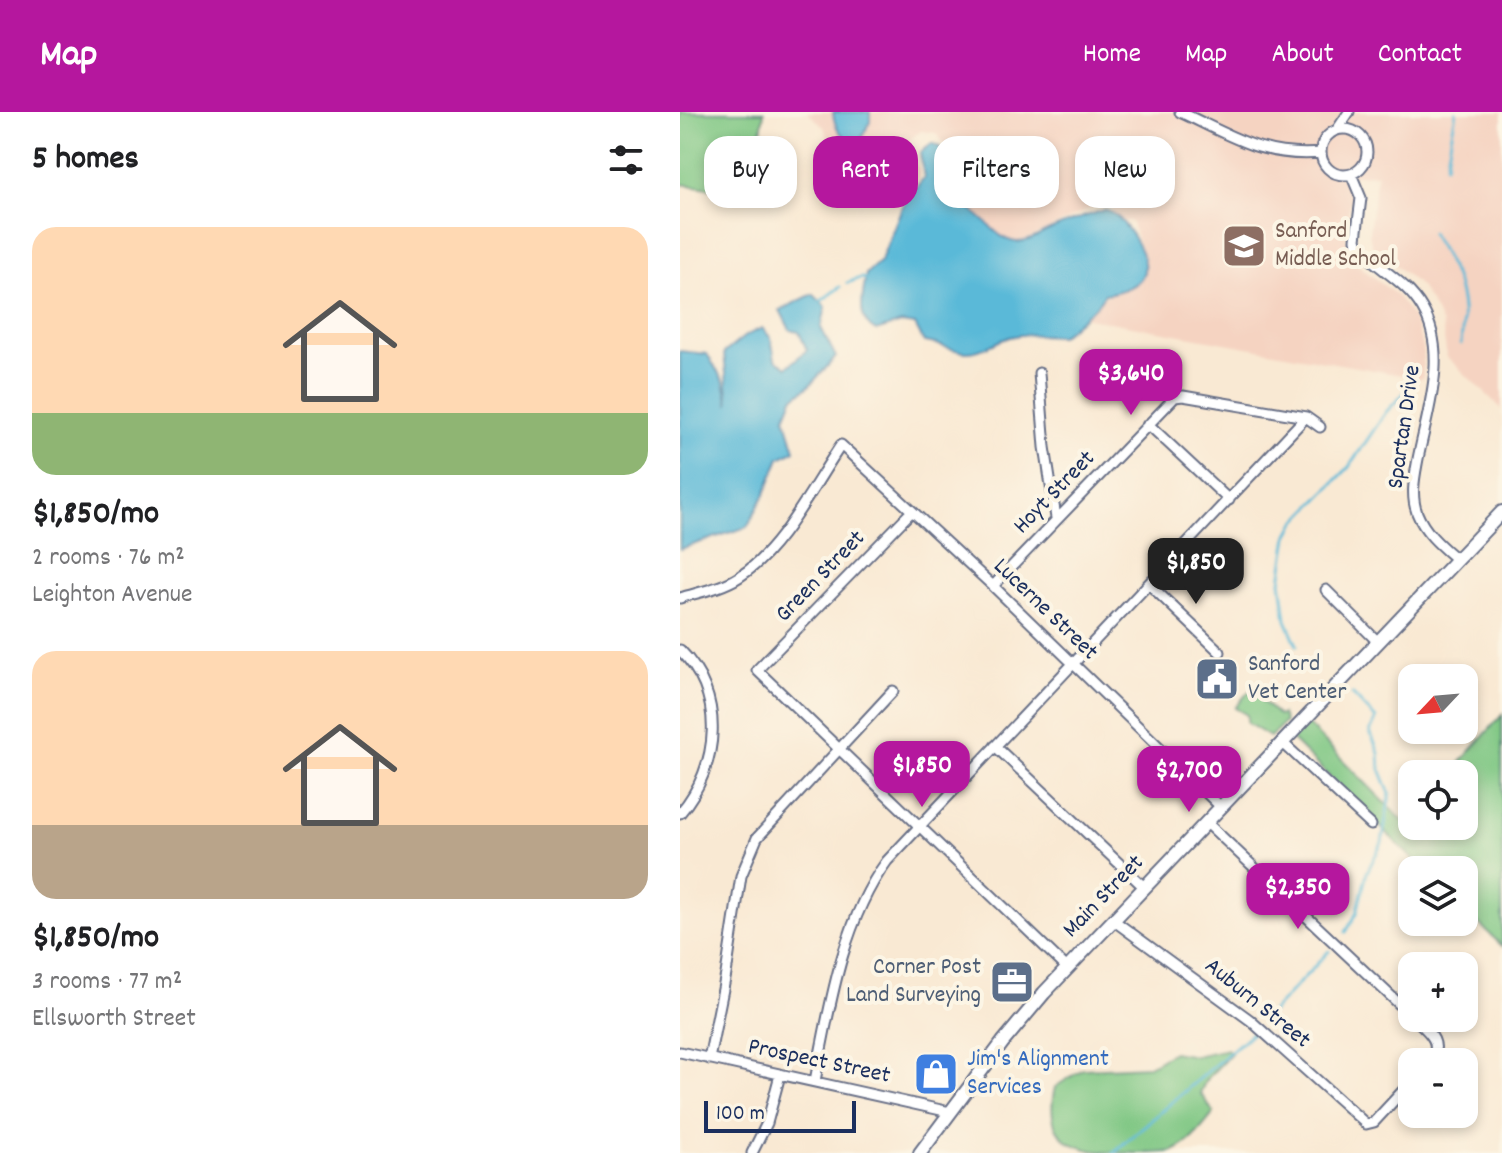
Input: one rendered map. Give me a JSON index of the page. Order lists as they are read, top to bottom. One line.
{"streets":{"main road":["Main Street"],"street":["Spartan Drive","Hoyt Street","Green Street","Lucerne Street","Auburn Street","Prospect Street"]},"crossings":[["Spartan Drive","Main Street"],["Hoyt Street","Lucerne Street"],["Green Street","Lucerne Street"],["Lucerne Street","Main Street"],["Main Street","Auburn Street"],["Main Street","Prospect Street"]],"places":{"school or university":["Sanford Middle School"],"public building":["Sanford Vet Center"],"office":["Corner Post Land Surveying"],"shop":["Jim's Alignment Services"]},"scale_bar":"100 m","north":"bottom left","page":{"header":"Map","nav":["Home","Map","About","Contact"],"heading":"5 homes","chip":["Buy","Rent","Filters","New"],"list":[{"name":"$1,850/mo","note":"2 rooms · 76 m² · Leighton Avenue"},{"name":"$1,850/mo","note":"3 rooms · 77 m² · Ellsworth Street"}],"price":["$3,640","$1,850","$1,850","$2,700","$2,350"],"map_buttons":["+","−"],"scale":"100 m"}}
